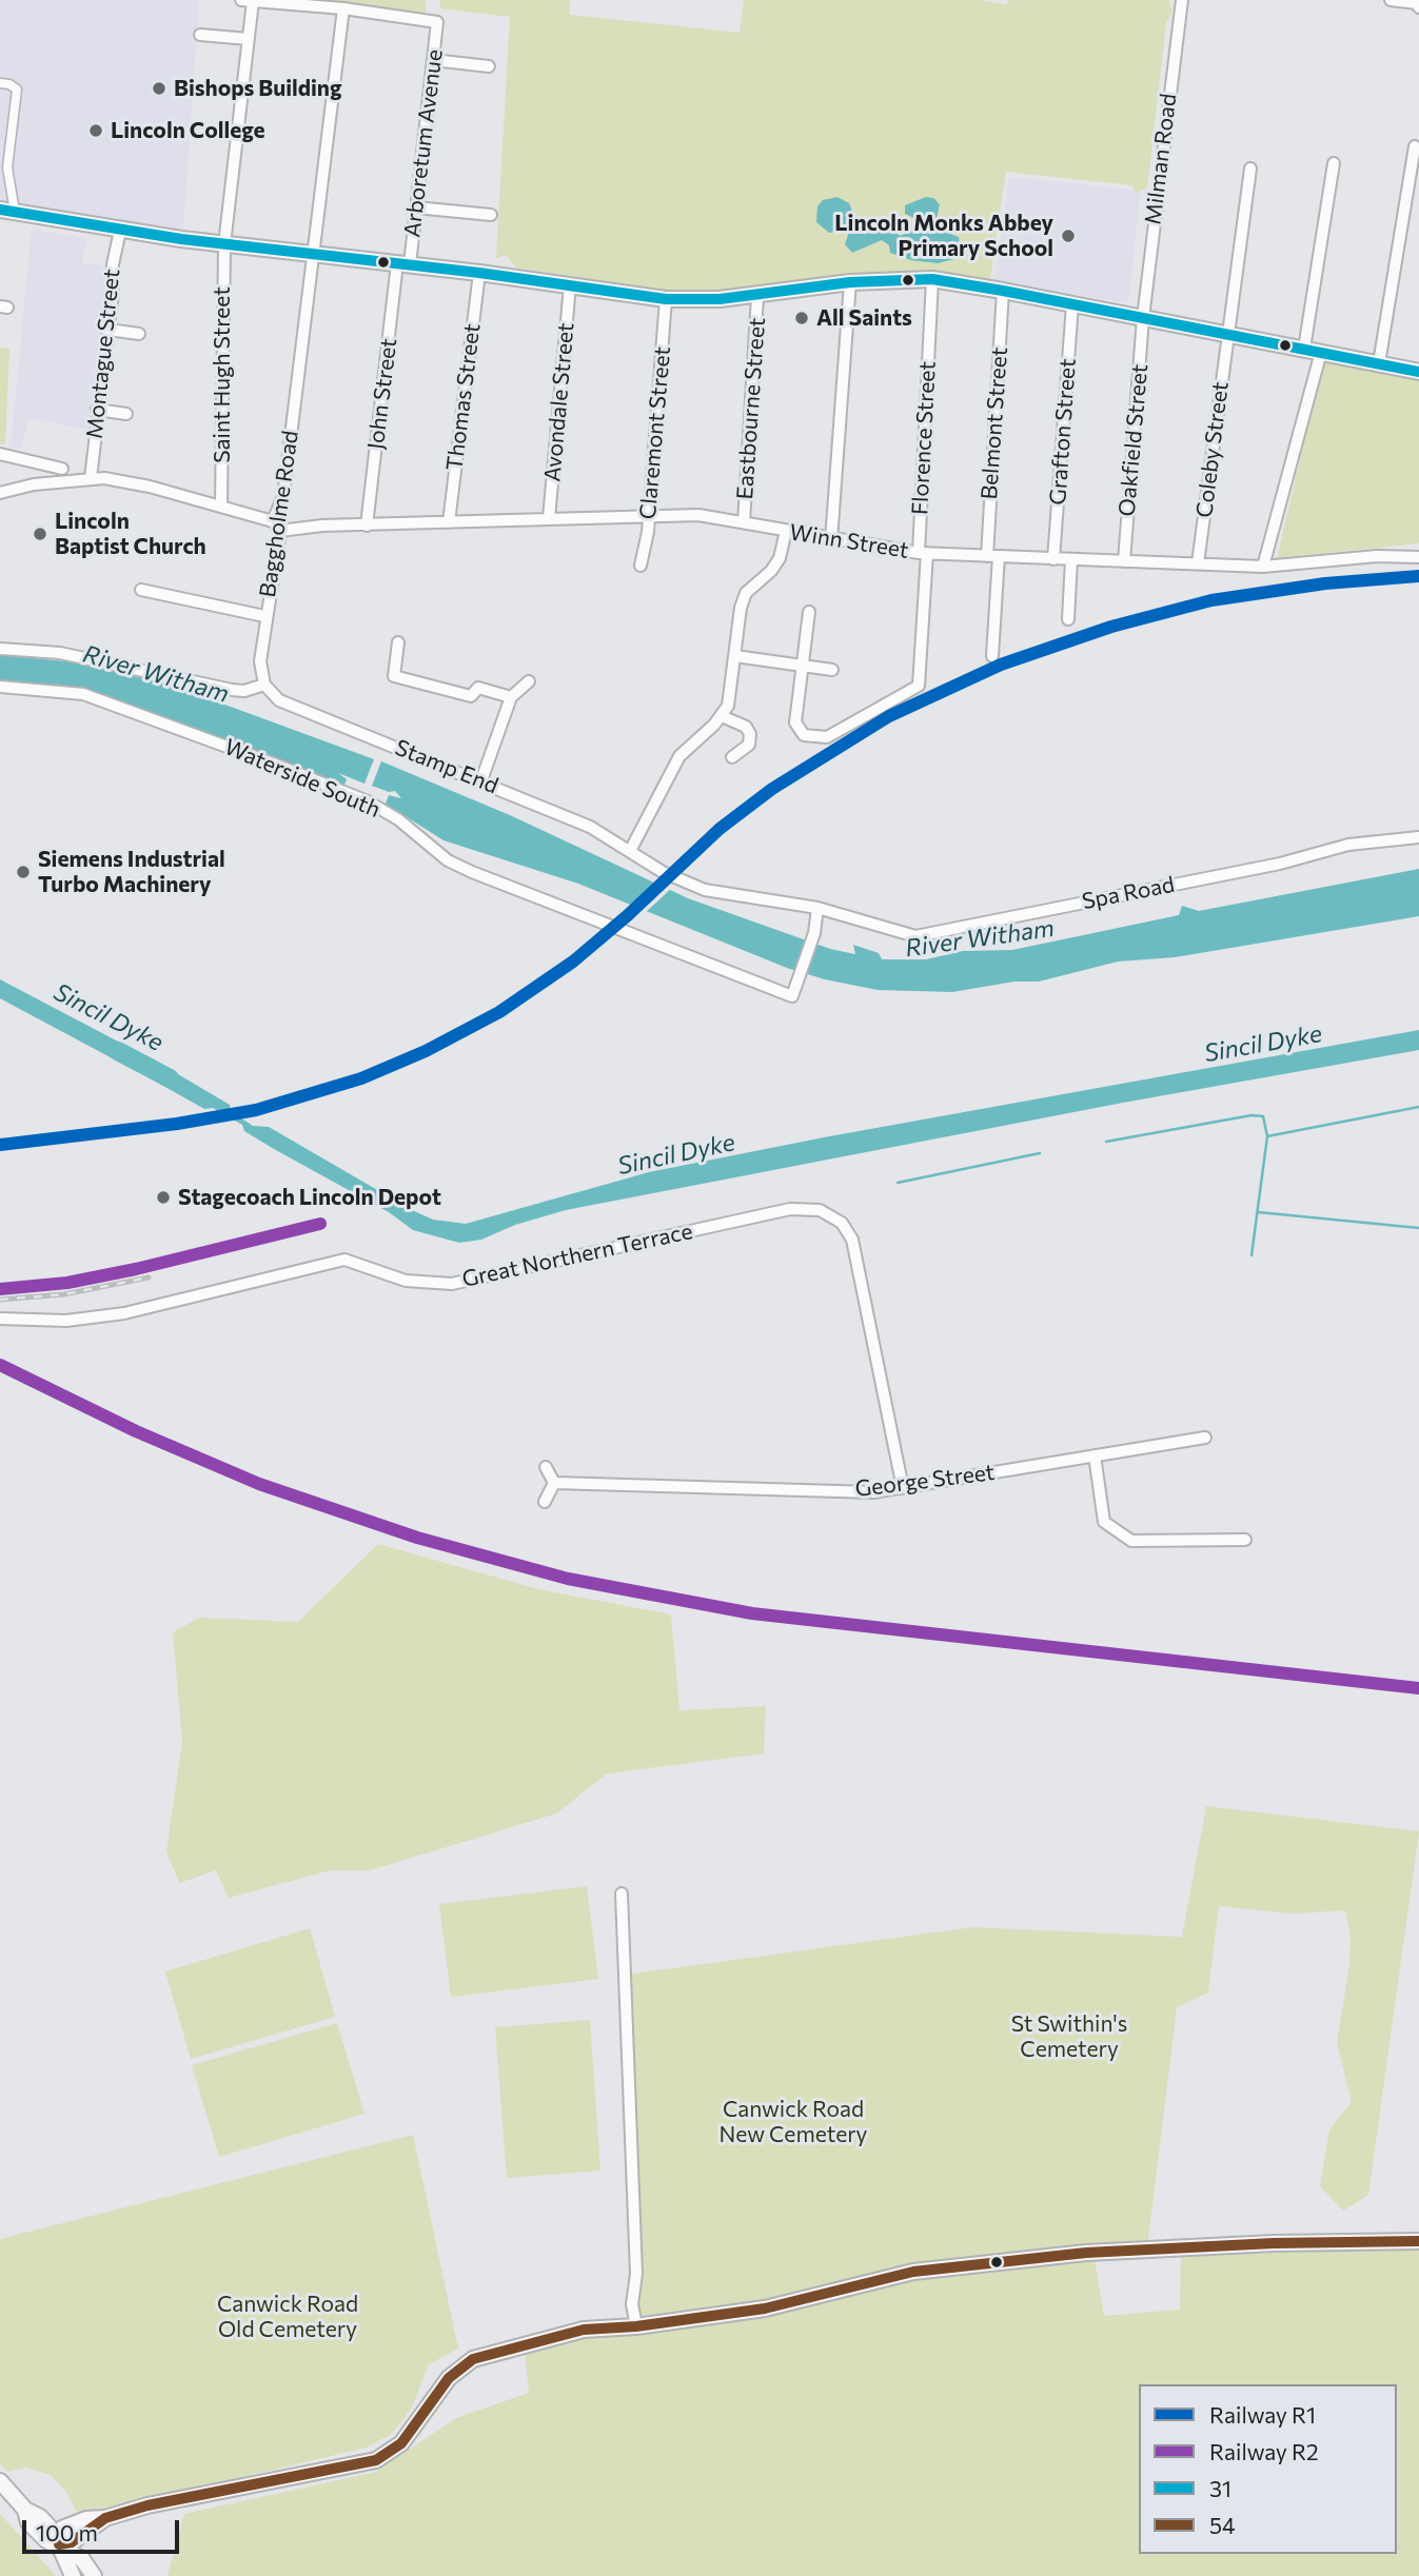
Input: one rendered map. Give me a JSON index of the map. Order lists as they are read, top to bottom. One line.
{"streets":{"street":["Arboretum Avenue","Milman Road","Montague Street","Saint Hugh Street","John Street","Thomas Street","Avondale Street","Eastbourne Street","Belmont Street","Grafton Street","Claremont Street","Florence Street","Oakfield Street","Coleby Street","Baggholme Road","Winn Street","Stamp End","Waterside South","Spa Road","Great Northern Terrace","George Street"]},"crossings":[["Arboretum Avenue","John Street"],["Arboretum Avenue","Baggholme Road"],["Milman Road","Oakfield Street"],["Montague Street","Winn Street"],["Saint Hugh Street","Winn Street"],["John Street","Winn Street"],["Thomas Street","Winn Street"],["Avondale Street","Winn Street"],["Eastbourne Street","Winn Street"],["Belmont Street","Winn Street"],["Grafton Street","Winn Street"],["Claremont Street","Winn Street"],["Florence Street","Winn Street"],["Oakfield Street","Winn Street"],["Coleby Street","Winn Street"],["Baggholme Road","Winn Street"],["Baggholme Road","Stamp End"],["Stamp End","Spa Road"],["Waterside South","Spa Road"],["Great Northern Terrace","George Street"]],"water":["River Witham","Sincil Dyke"],"parks":["St Swithin's Cemetery","Canwick Road New Cemetery","Canwick Road Old Cemetery"],"places":["Bishops Building","Lincoln College","Lincoln Monks Abbey Primary School","All Saints","Lincoln Baptist Church","Siemens Industrial Turbo Machinery","Stagecoach Lincoln Depot"],"lines":["transit line 31","rail line R1","rail line R2","transit line 54"],"legend":["Railway R1","Railway R2","31","54"],"scale_bar":"100 m"}
